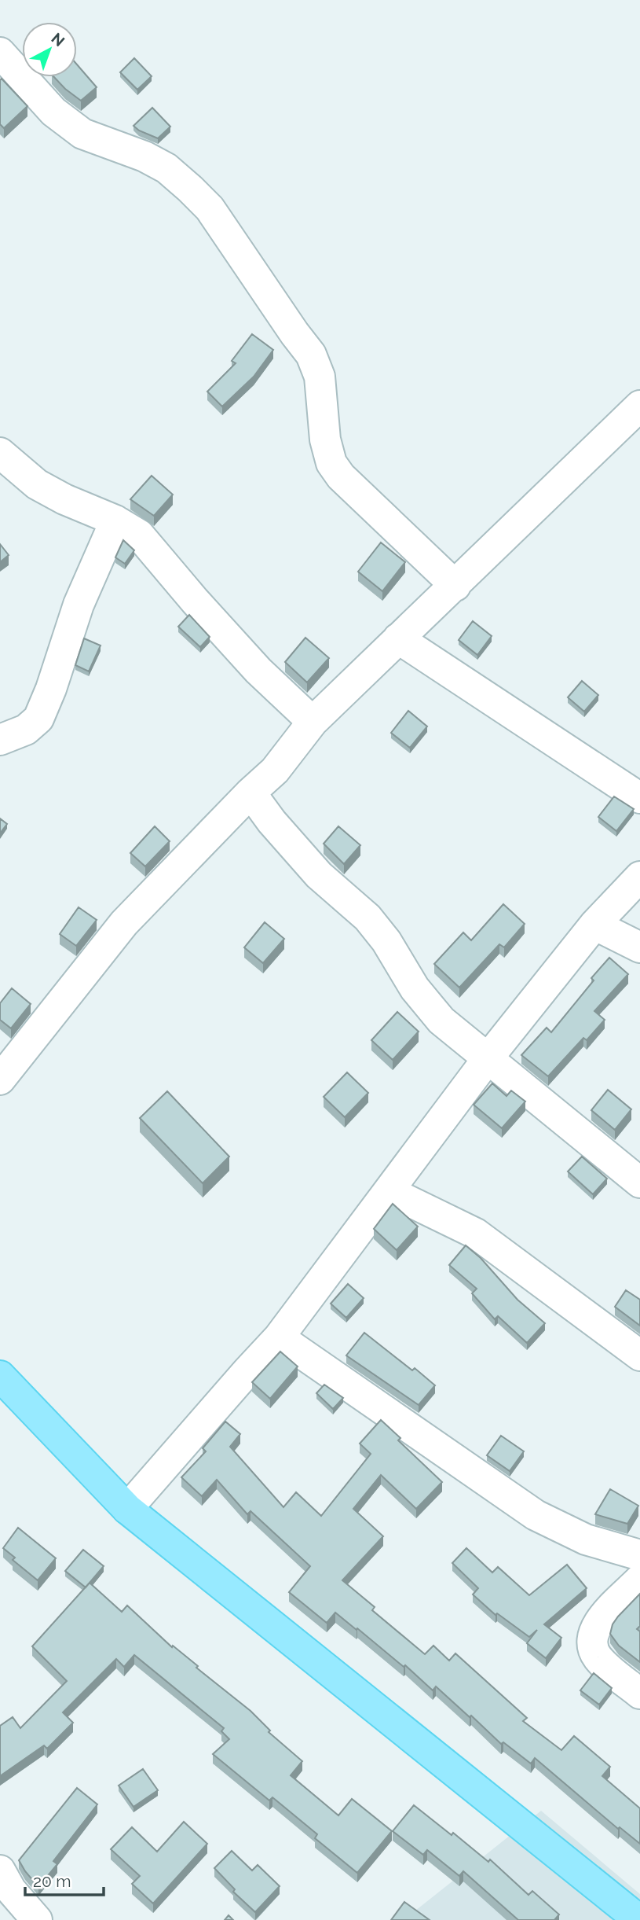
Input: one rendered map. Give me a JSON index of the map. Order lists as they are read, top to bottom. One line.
{"scale_bar":"20 m","north":"top right"}
